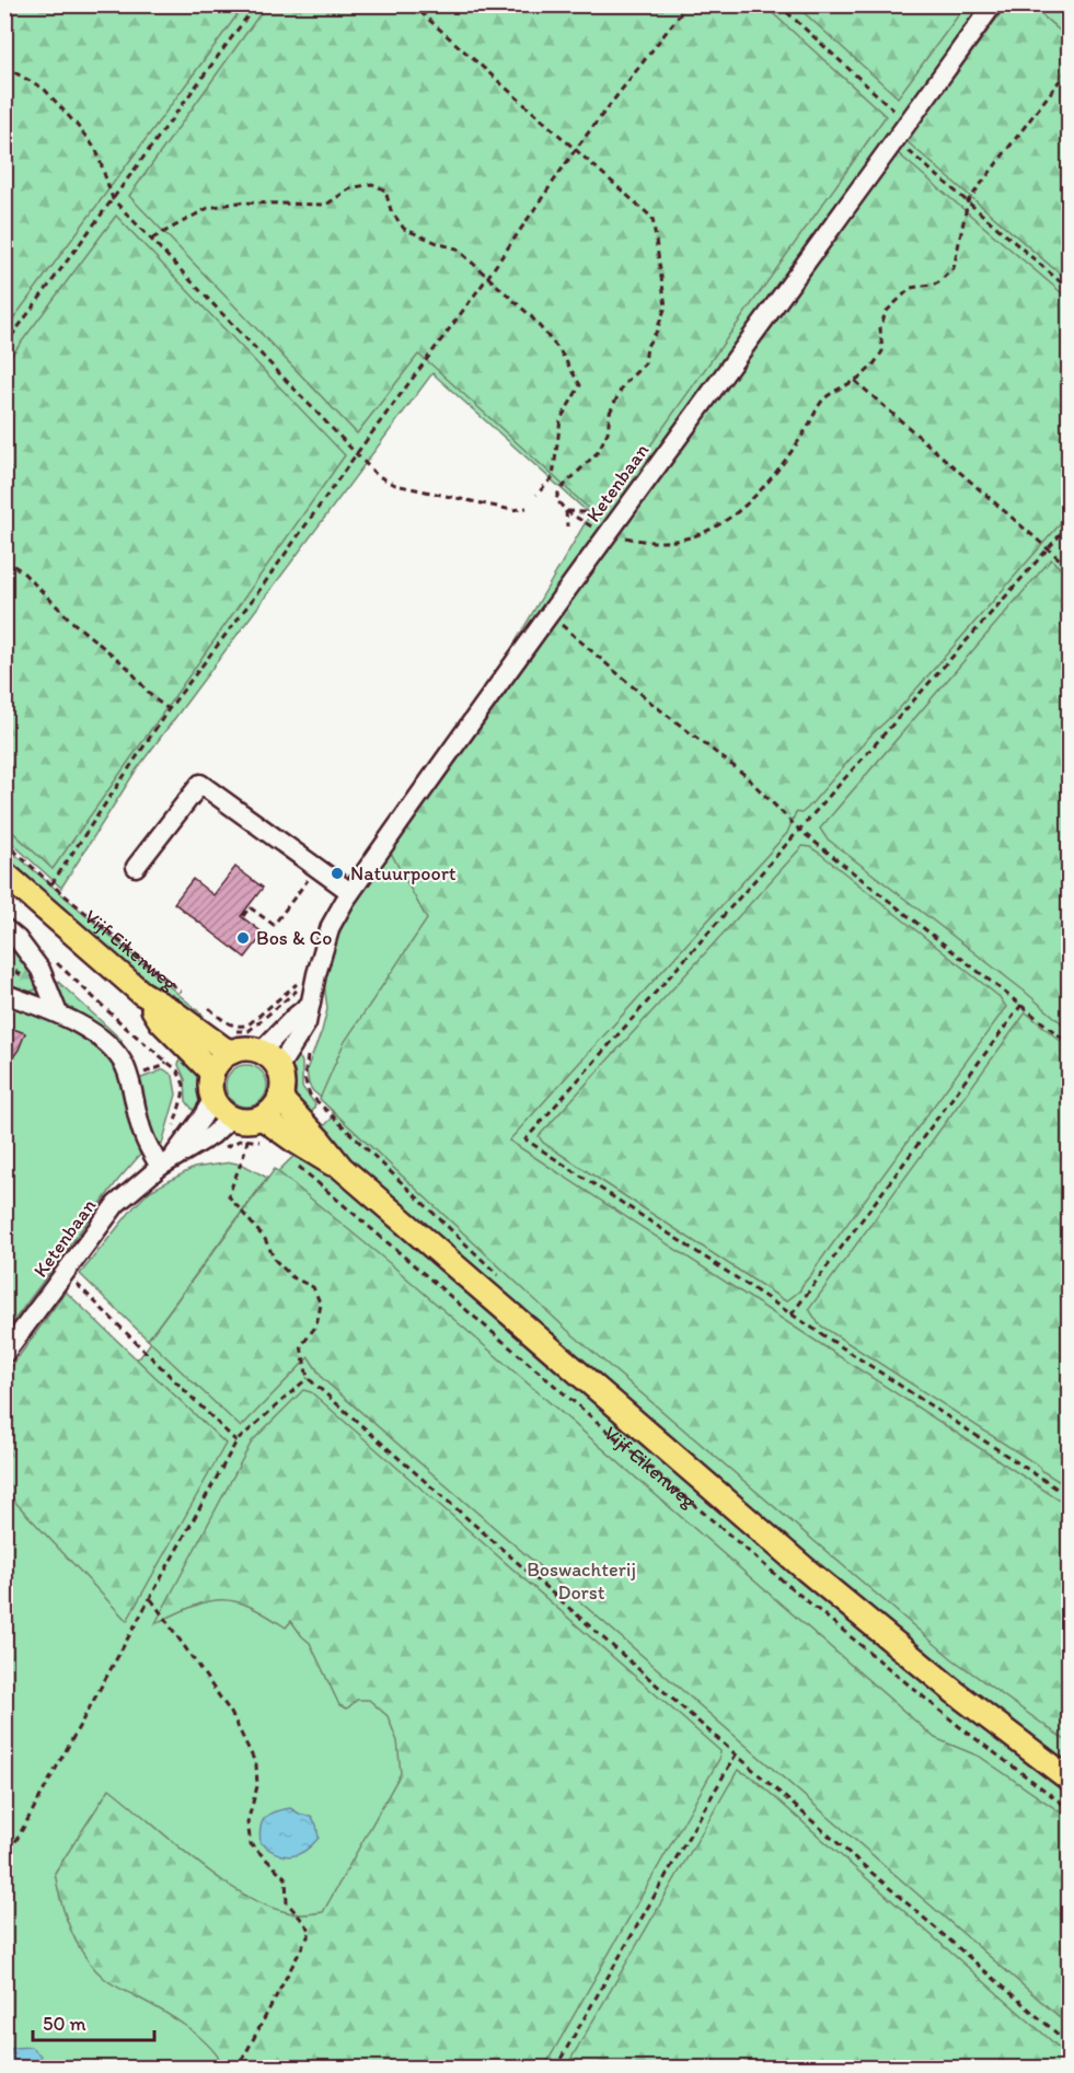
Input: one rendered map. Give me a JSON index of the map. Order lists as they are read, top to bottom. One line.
{"streets":{"main road":["Vijf Eikenweg"],"street":["Ketenbaan"]},"crossings":[["Ketenbaan","Vijf Eikenweg"]],"parks":["Boswachterij Dorst"],"places":["Natuurpoort","Bos & Co"],"scale_bar":"50 m"}
